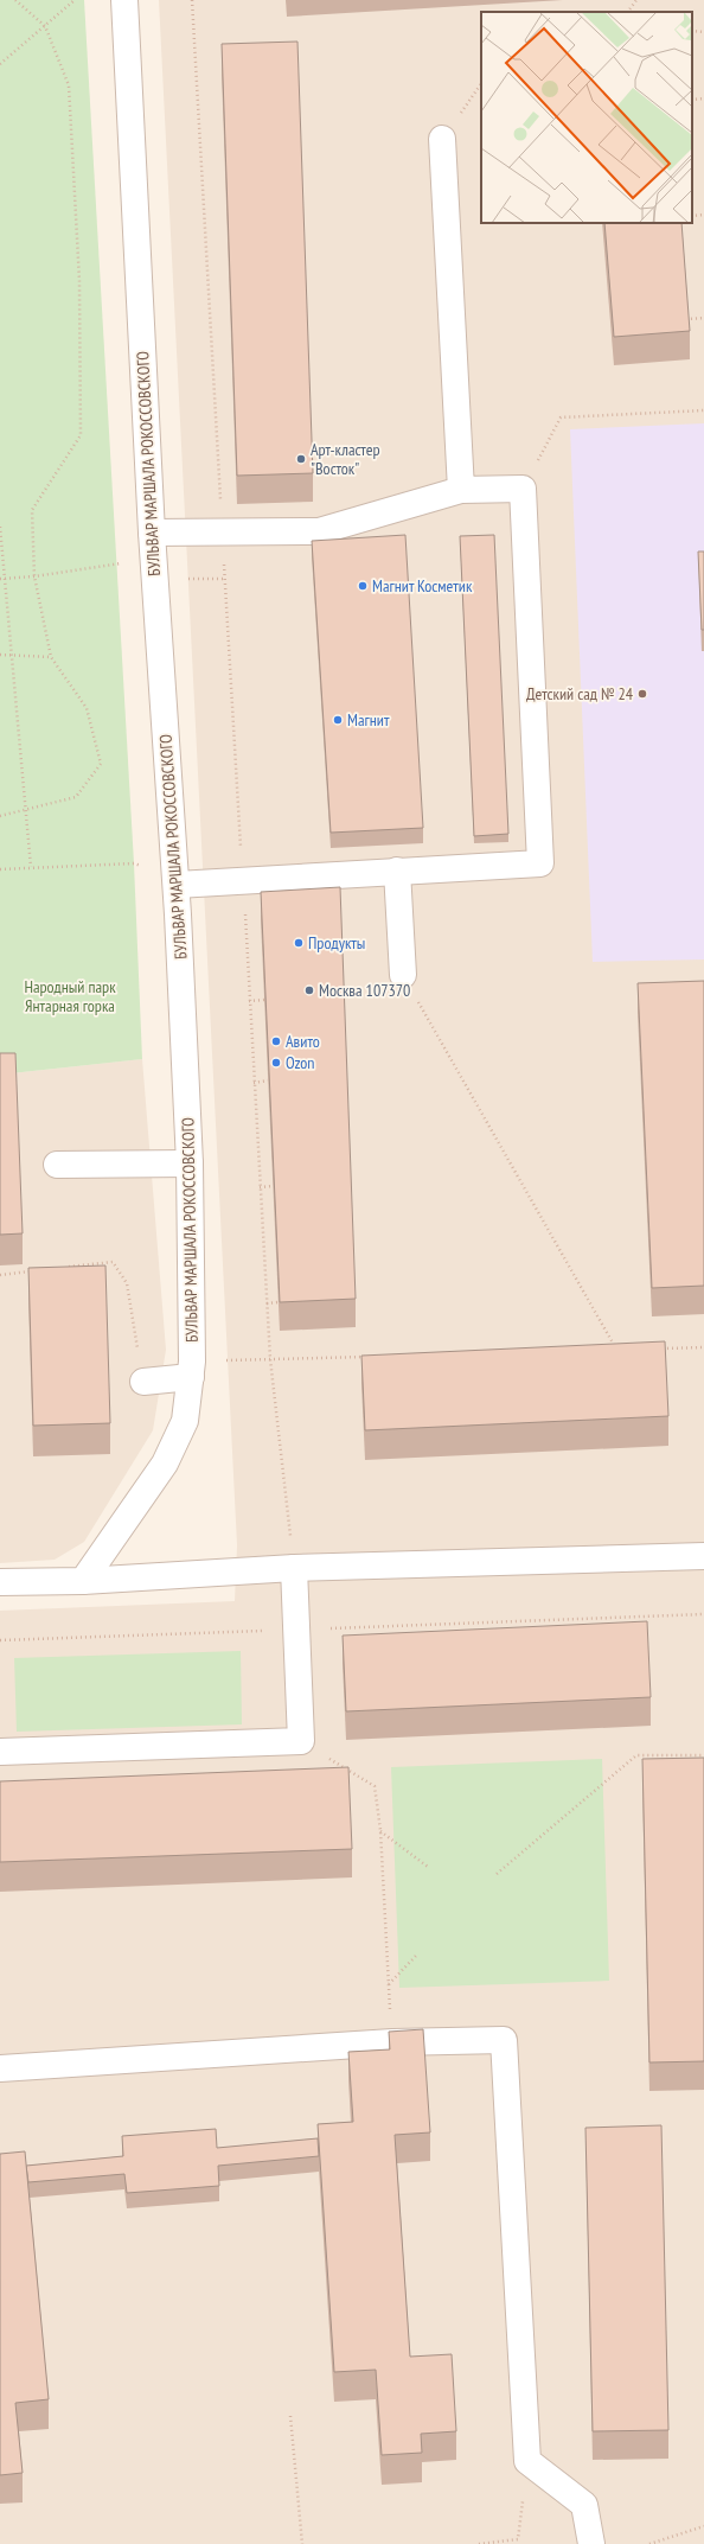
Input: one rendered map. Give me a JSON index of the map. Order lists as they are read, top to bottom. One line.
{"streets":{"street":["БУЛЬВАР МАРШАЛА РОКОССОВСКОГО"]},"parks":["Народный парк Янтарная горка"],"places":["Арт-кластер \"Восток\"","Магнит Косметик","Детский сад № 24","Магнит","Продукты","Москва 107370","Авито","Ozon"]}
